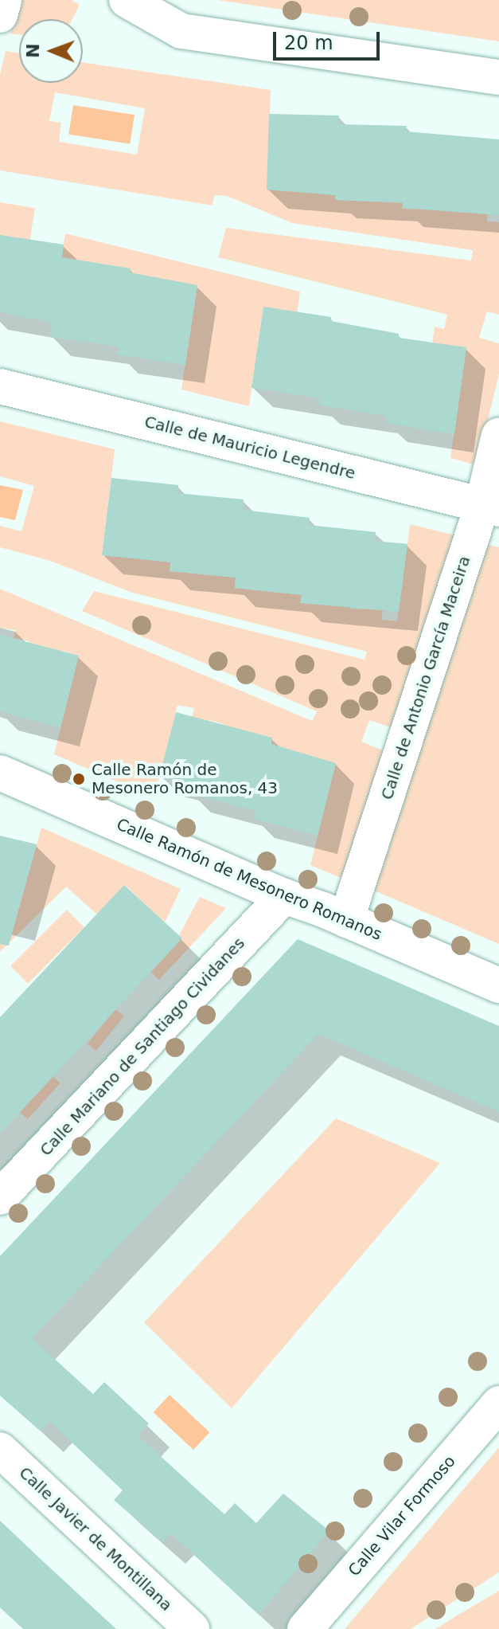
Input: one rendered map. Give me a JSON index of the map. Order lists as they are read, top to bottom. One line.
{"streets":{"street":["Calle de Mauricio Legendre","Calle de Antonio García Maceira","Calle Ramón de Mesonero Romanos","Calle Mariano de Santiago Cividanes","Calle Vilar Formoso","Calle Javier de Montillana"]},"crossings":[["Calle de Mauricio Legendre","Calle de Antonio García Maceira"],["Calle de Antonio García Maceira","Calle Ramón de Mesonero Romanos"],["Calle Ramón de Mesonero Romanos","Calle Mariano de Santiago Cividanes"]],"places":["Calle Ramón de Mesonero Romanos, 43"],"scale_bar":"20 m","north":"left"}
